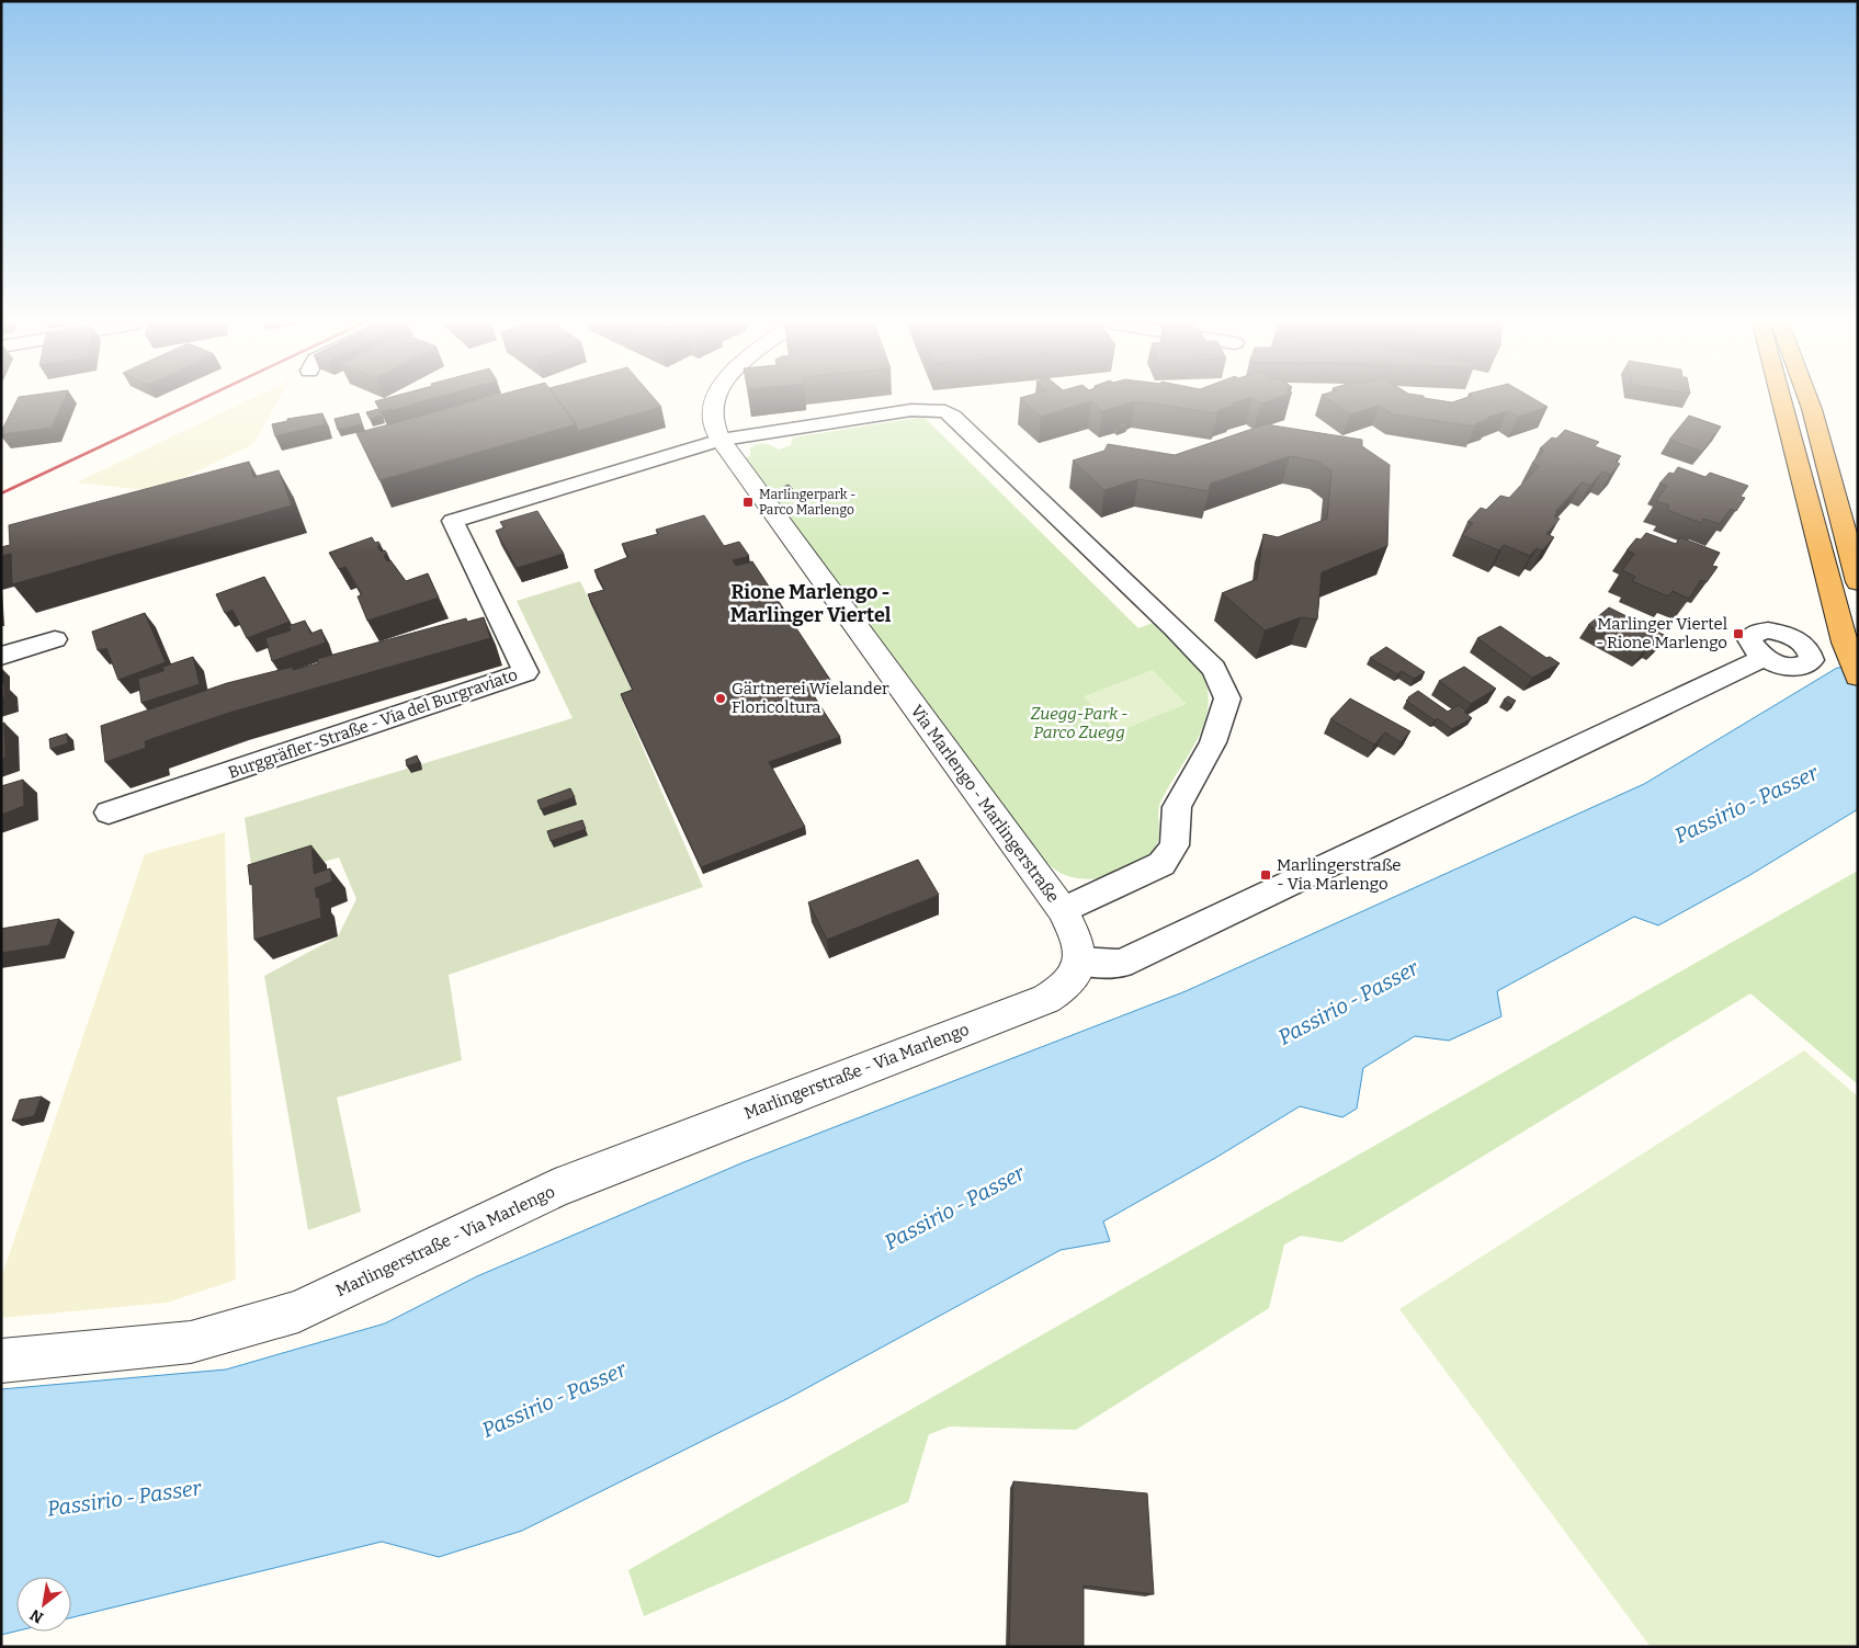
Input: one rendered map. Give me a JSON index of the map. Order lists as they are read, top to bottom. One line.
{"streets":{"street":["Burggräfler-Straße - Via del Burgraviato","Via Marlengo - Marlingerstraße","Marlingerstraße - Via Marlengo"]},"crossings":[["Burggräfler-Straße - Via del Burgraviato","Via Marlengo - Marlingerstraße"],["Via Marlengo - Marlingerstraße","Marlingerstraße - Via Marlengo"]],"districts":["Rione Marlengo - Marlinger Viertel"],"water":["Passirio - Passer"],"parks":["Zuegg-Park - Parco Zuegg"],"places":{"transit":["Marlingerpark - Parco Marlengo","Marlinger Viertel - Rione Marlengo","Marlingerstraße - Via Marlengo"],"other":["Gärtnerei Wielander Floricoltura"]},"north":"bottom left"}
